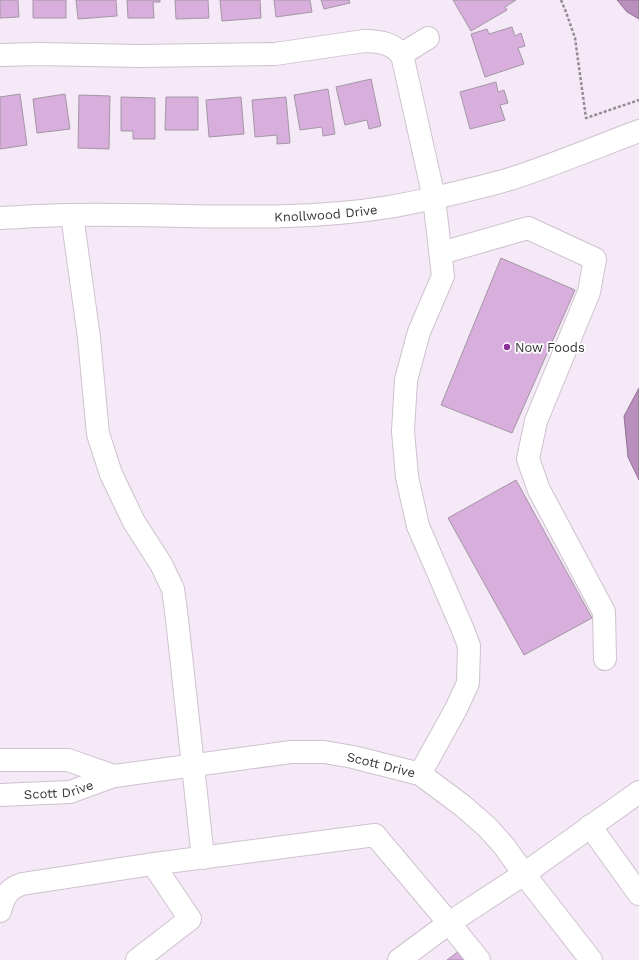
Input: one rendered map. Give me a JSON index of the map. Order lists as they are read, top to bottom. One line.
{"streets":{"street":["Knollwood Drive","Scott Drive"]},"places":["Now Foods"]}
